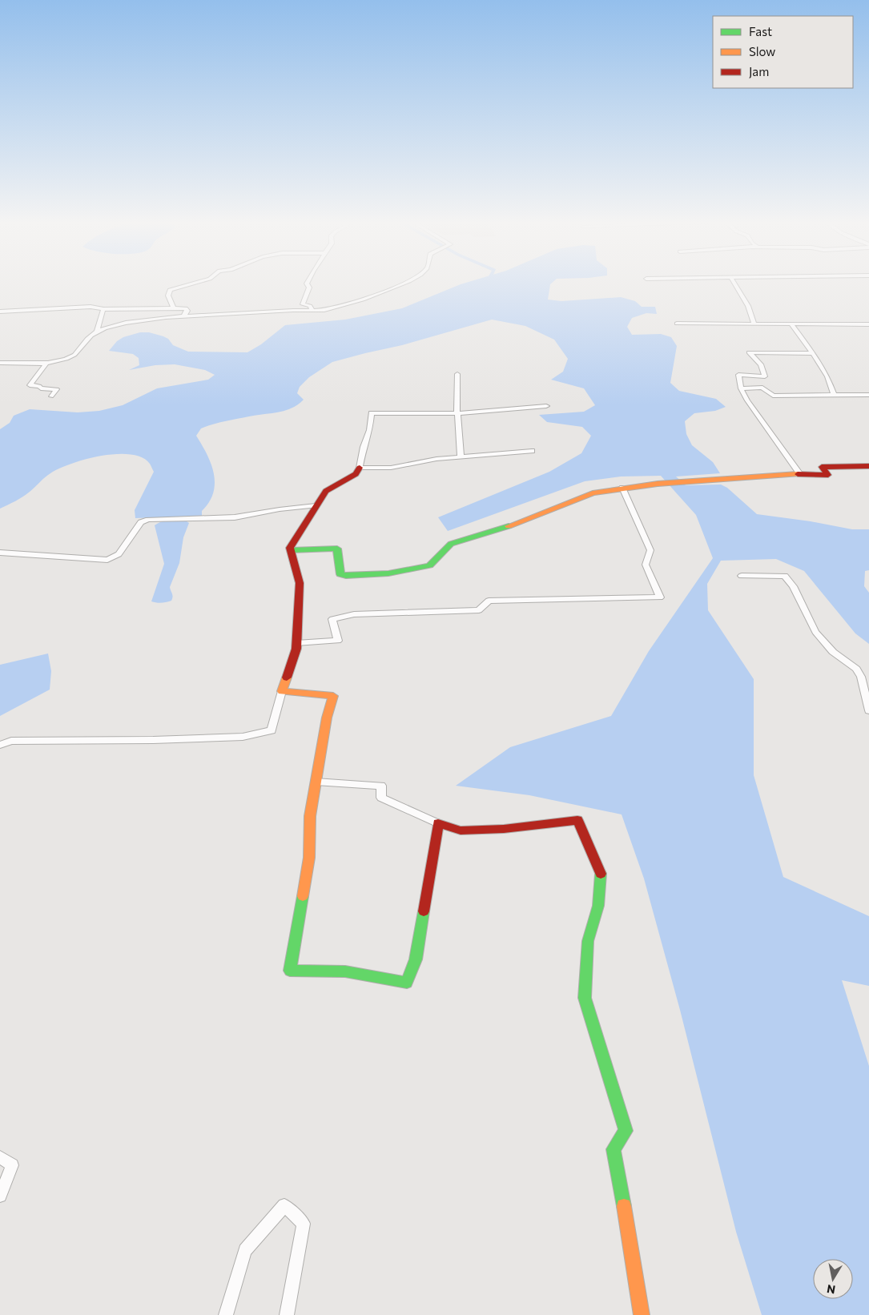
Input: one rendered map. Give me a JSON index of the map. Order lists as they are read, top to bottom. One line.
{"legend":["Fast","Slow","Jam"],"north":"bottom"}
